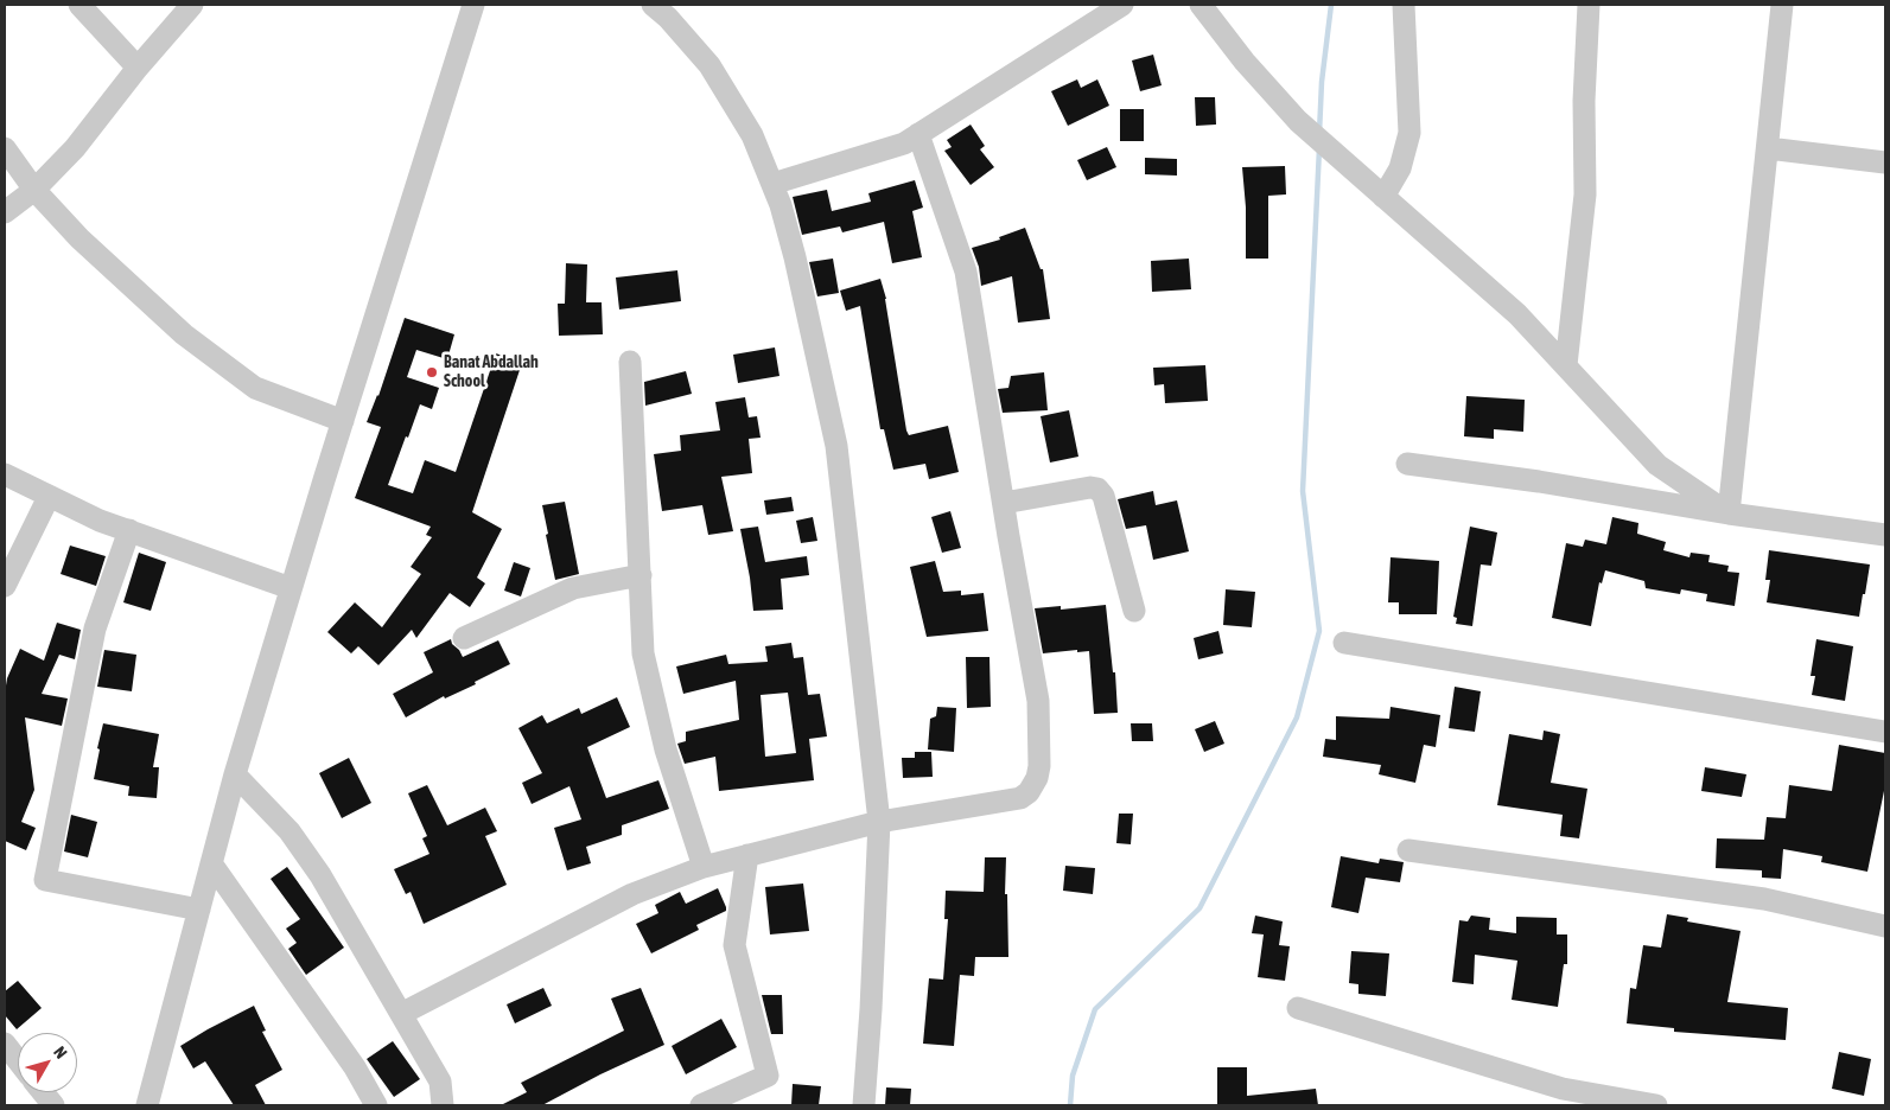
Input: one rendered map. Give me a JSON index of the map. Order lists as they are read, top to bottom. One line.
{"places":["Banat Abdallah School"],"north":"top right"}
